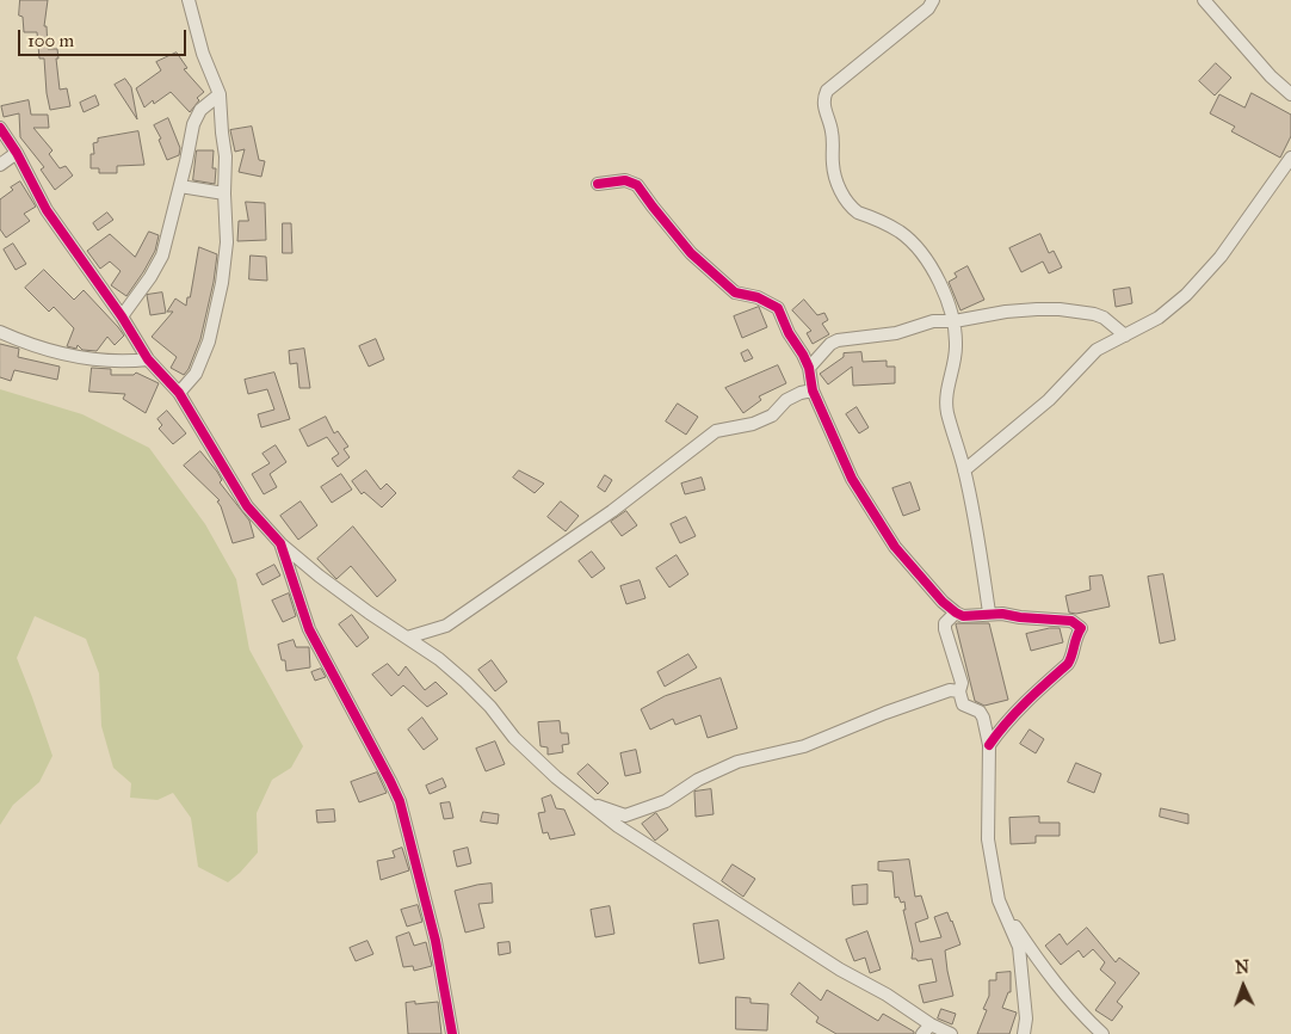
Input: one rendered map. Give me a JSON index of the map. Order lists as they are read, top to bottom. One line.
{"scale_bar":"100 m","north":"top"}
